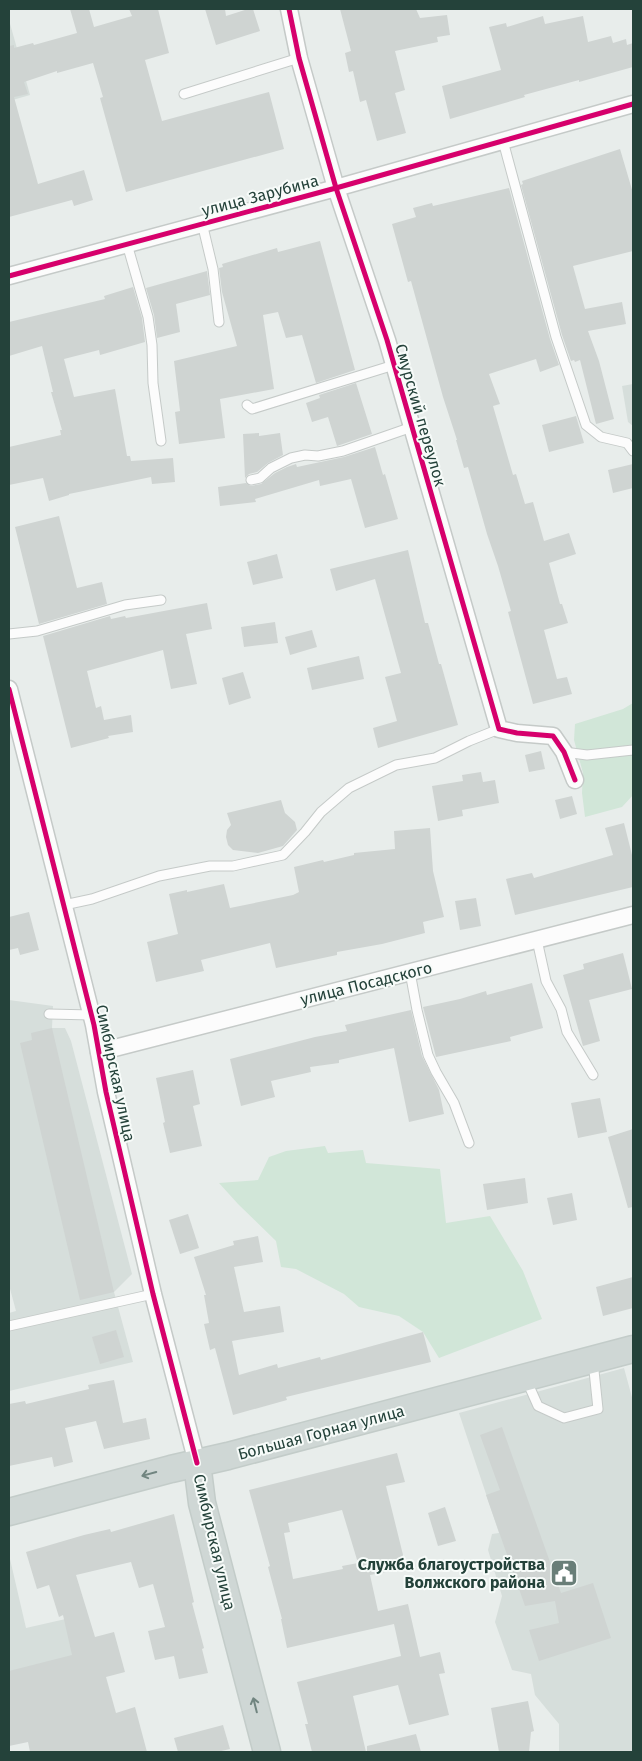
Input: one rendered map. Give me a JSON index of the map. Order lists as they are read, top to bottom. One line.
{"streets":{"main road":["Симбирская улица","Большая Горная улица"],"street":["улица Зарубина","Смурский переулок","улица Посадского"]},"crossings":[["улица Зарубина","Смурский переулок"],["улица Посадского","Симбирская улица"],["Симбирская улица","Большая Горная улица"]],"places":{"public building":["Служба благоустройства Волжского района"]}}
